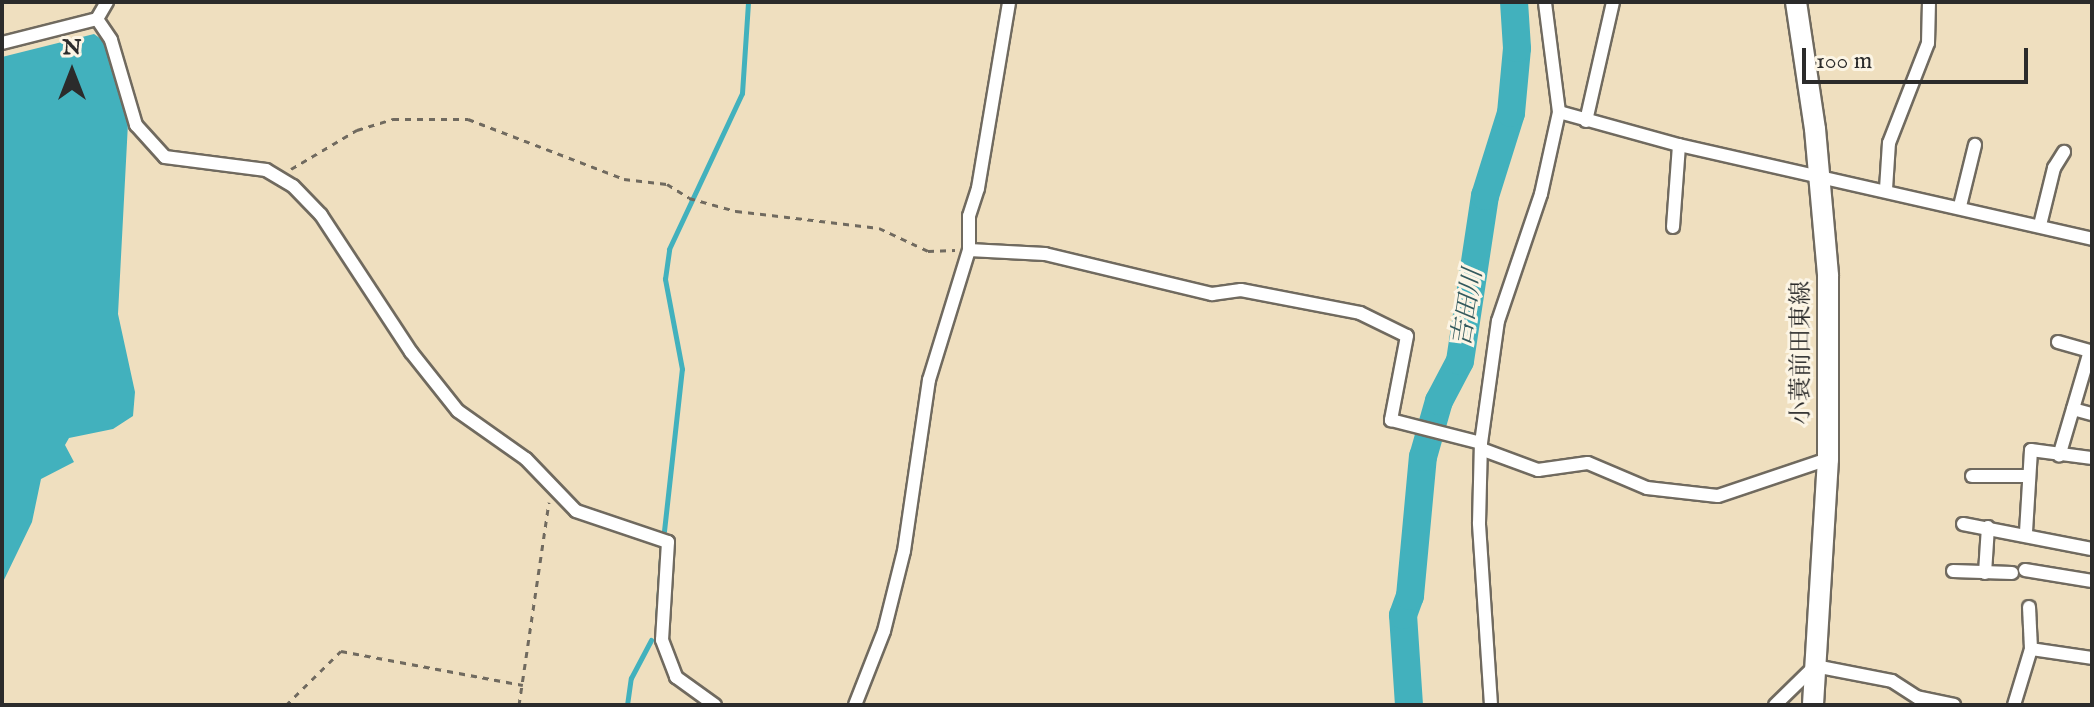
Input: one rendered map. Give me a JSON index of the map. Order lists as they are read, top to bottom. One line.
{"streets":{"main road":["小蓑前田東線"]},"water":["吉田川"],"scale_bar":"100 m","north":"top"}
